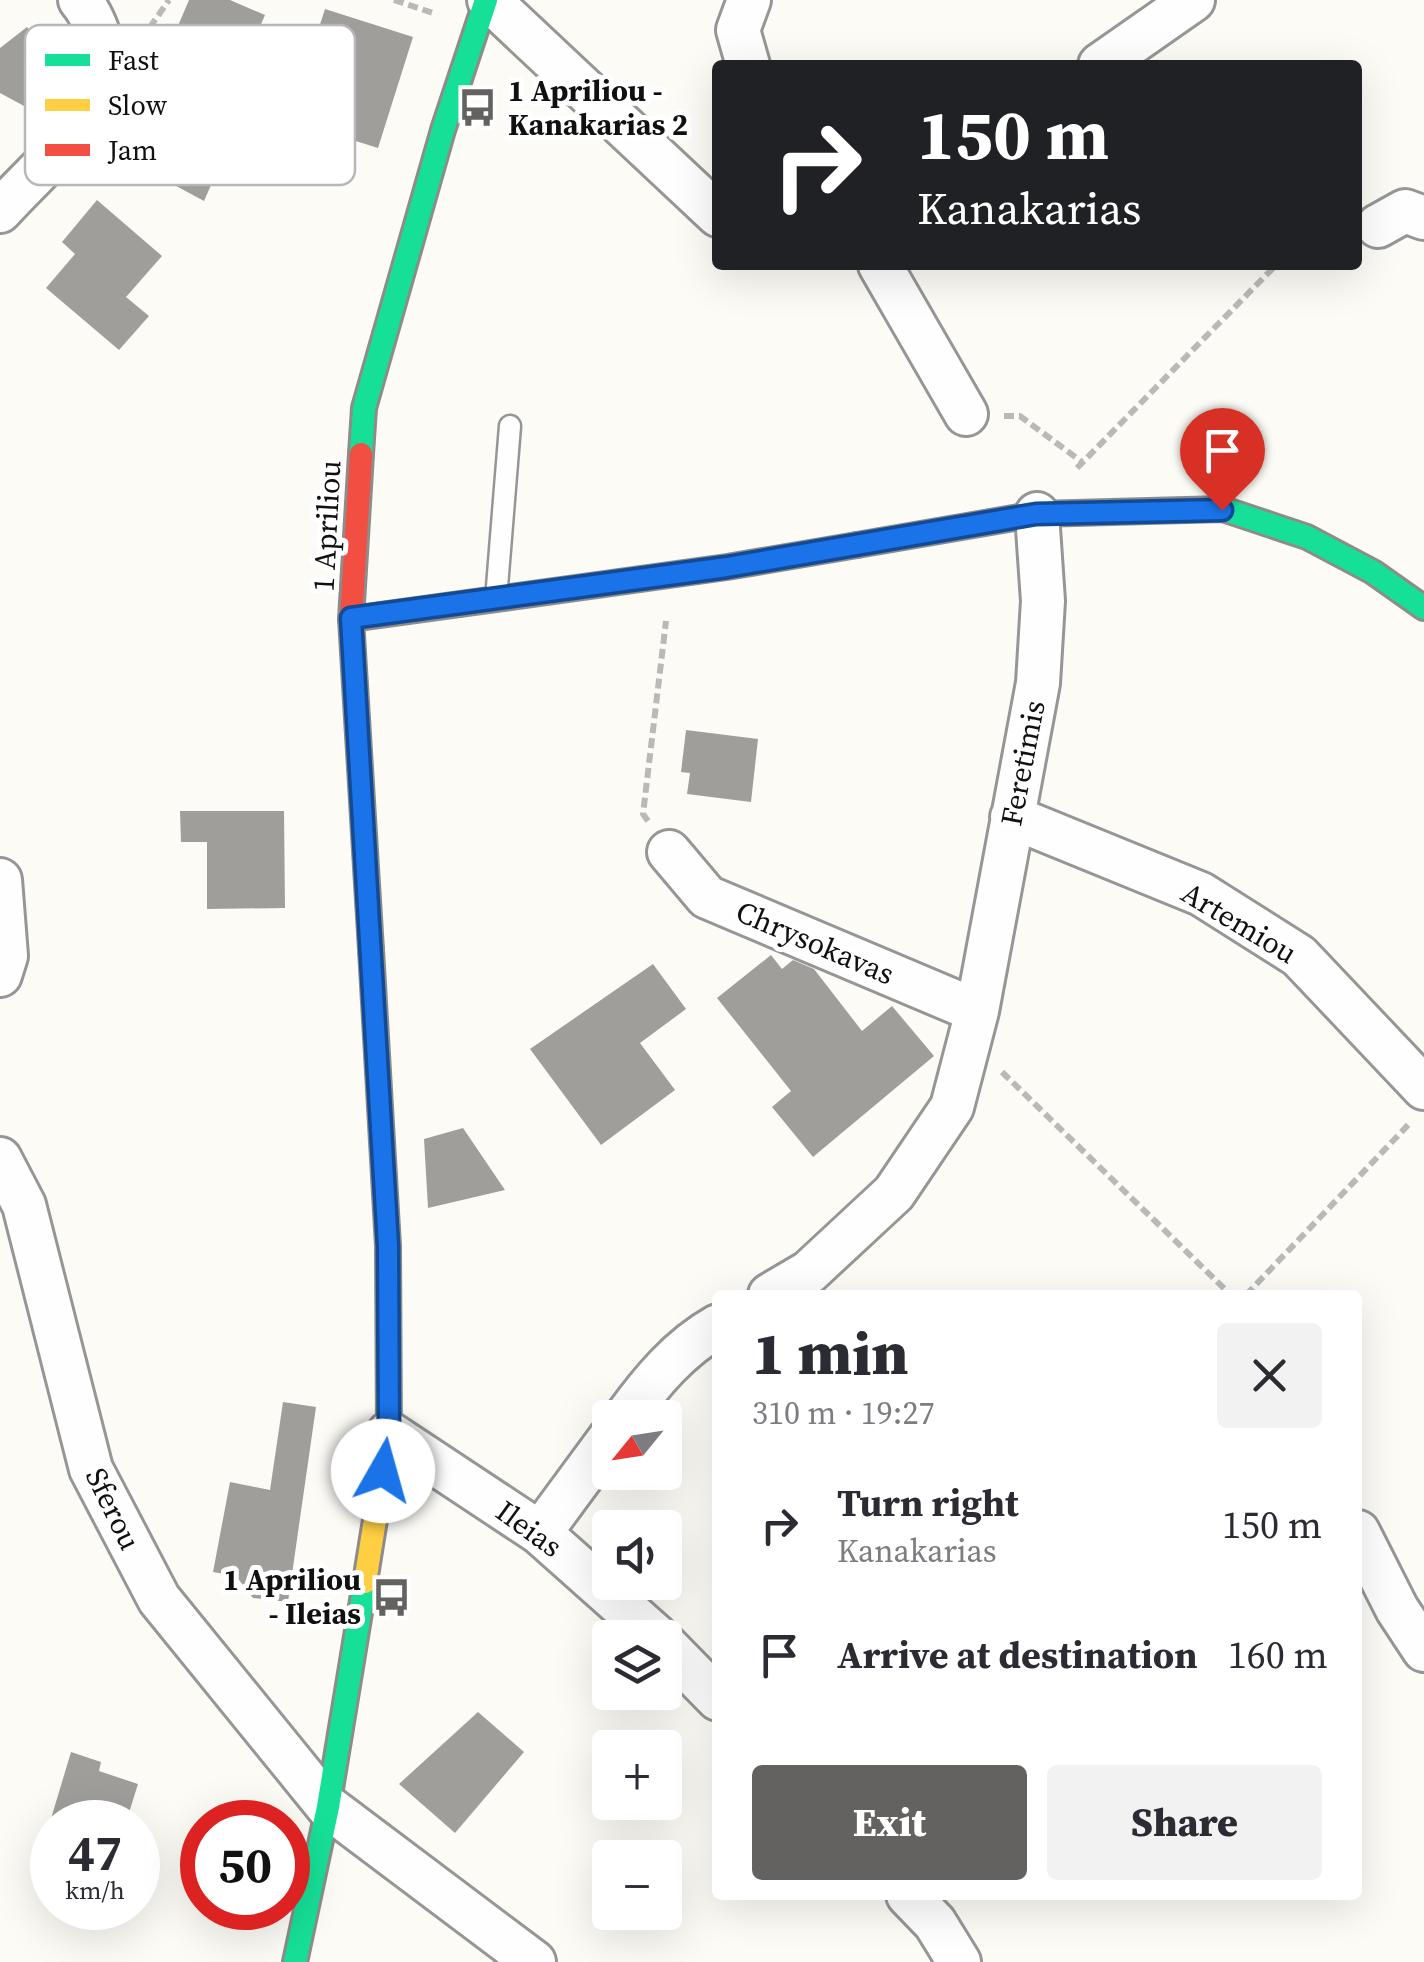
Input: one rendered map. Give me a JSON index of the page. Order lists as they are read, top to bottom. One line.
{"streets":{"main road":["1 Apriliou"],"street":["Feretimis","Artemiou","Chrysokavas","Sferou","Ileias"]},"crossings":[["1 Apriliou","Sferou"],["1 Apriliou","Ileias"],["Feretimis","Artemiou"],["Feretimis","Chrysokavas"]],"places":{"bus stop":["1 Apriliou - Kanakarias 2","1 Apriliou - Ileias"]},"legend":["Fast","Slow","Jam"],"north":"bottom left","page":{"turn":["150 m","Kanakarias"],"heading":["1 min","310 m · 19:27"],"map_buttons":["+","−"],"list":[{"name":"Turn right","note":"Kanakarias","value":"150 m"},{"name":"Arrive at destination","value":"160 m"}],"buttons":["Exit","Share"],"speed":"47 km/h","limit":"50"}}
